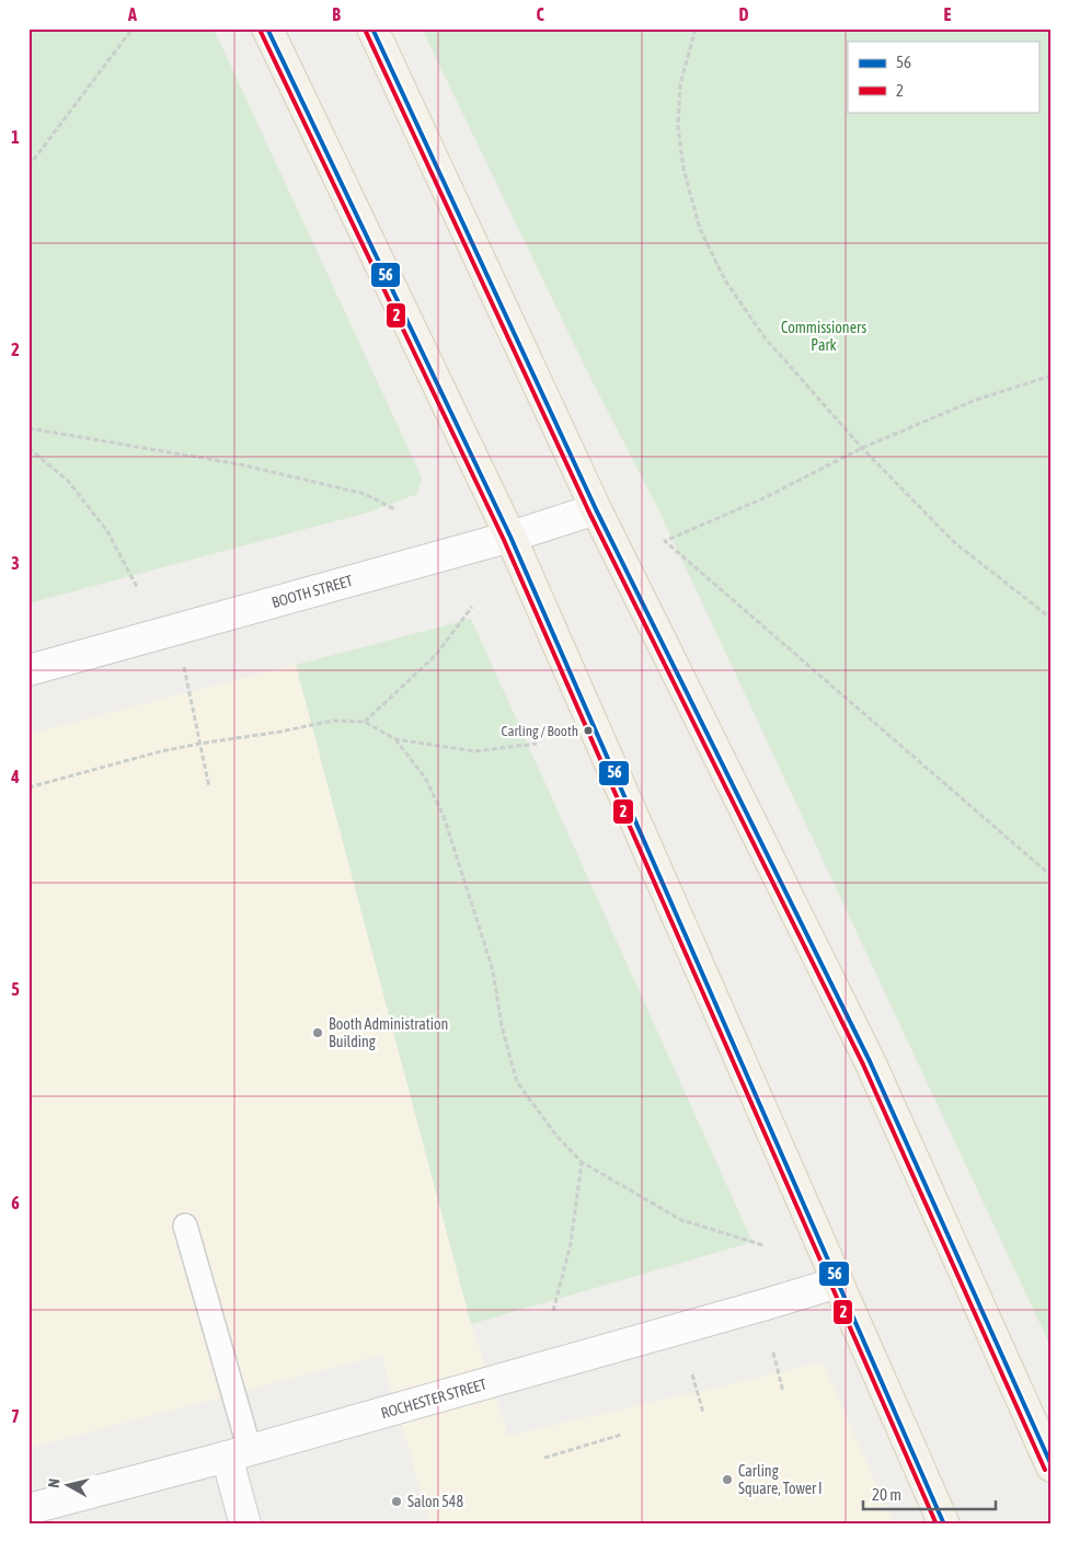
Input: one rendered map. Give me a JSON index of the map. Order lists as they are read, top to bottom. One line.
{"streets":{"street":["BOOTH STREET","ROCHESTER STREET"]},"parks":["Commissioners Park"],"places":["Carling / Booth","Booth Administration Building","Carling Square, Tower I","Salon 548"],"lines":["transit line 56","transit line 2"],"legend":["56","2"],"scale_bar":"20 m","north":"left","grid":{"columns":["A","B","C","D","E"],"rows":["1","2","3","4","5","6","7"]}}
